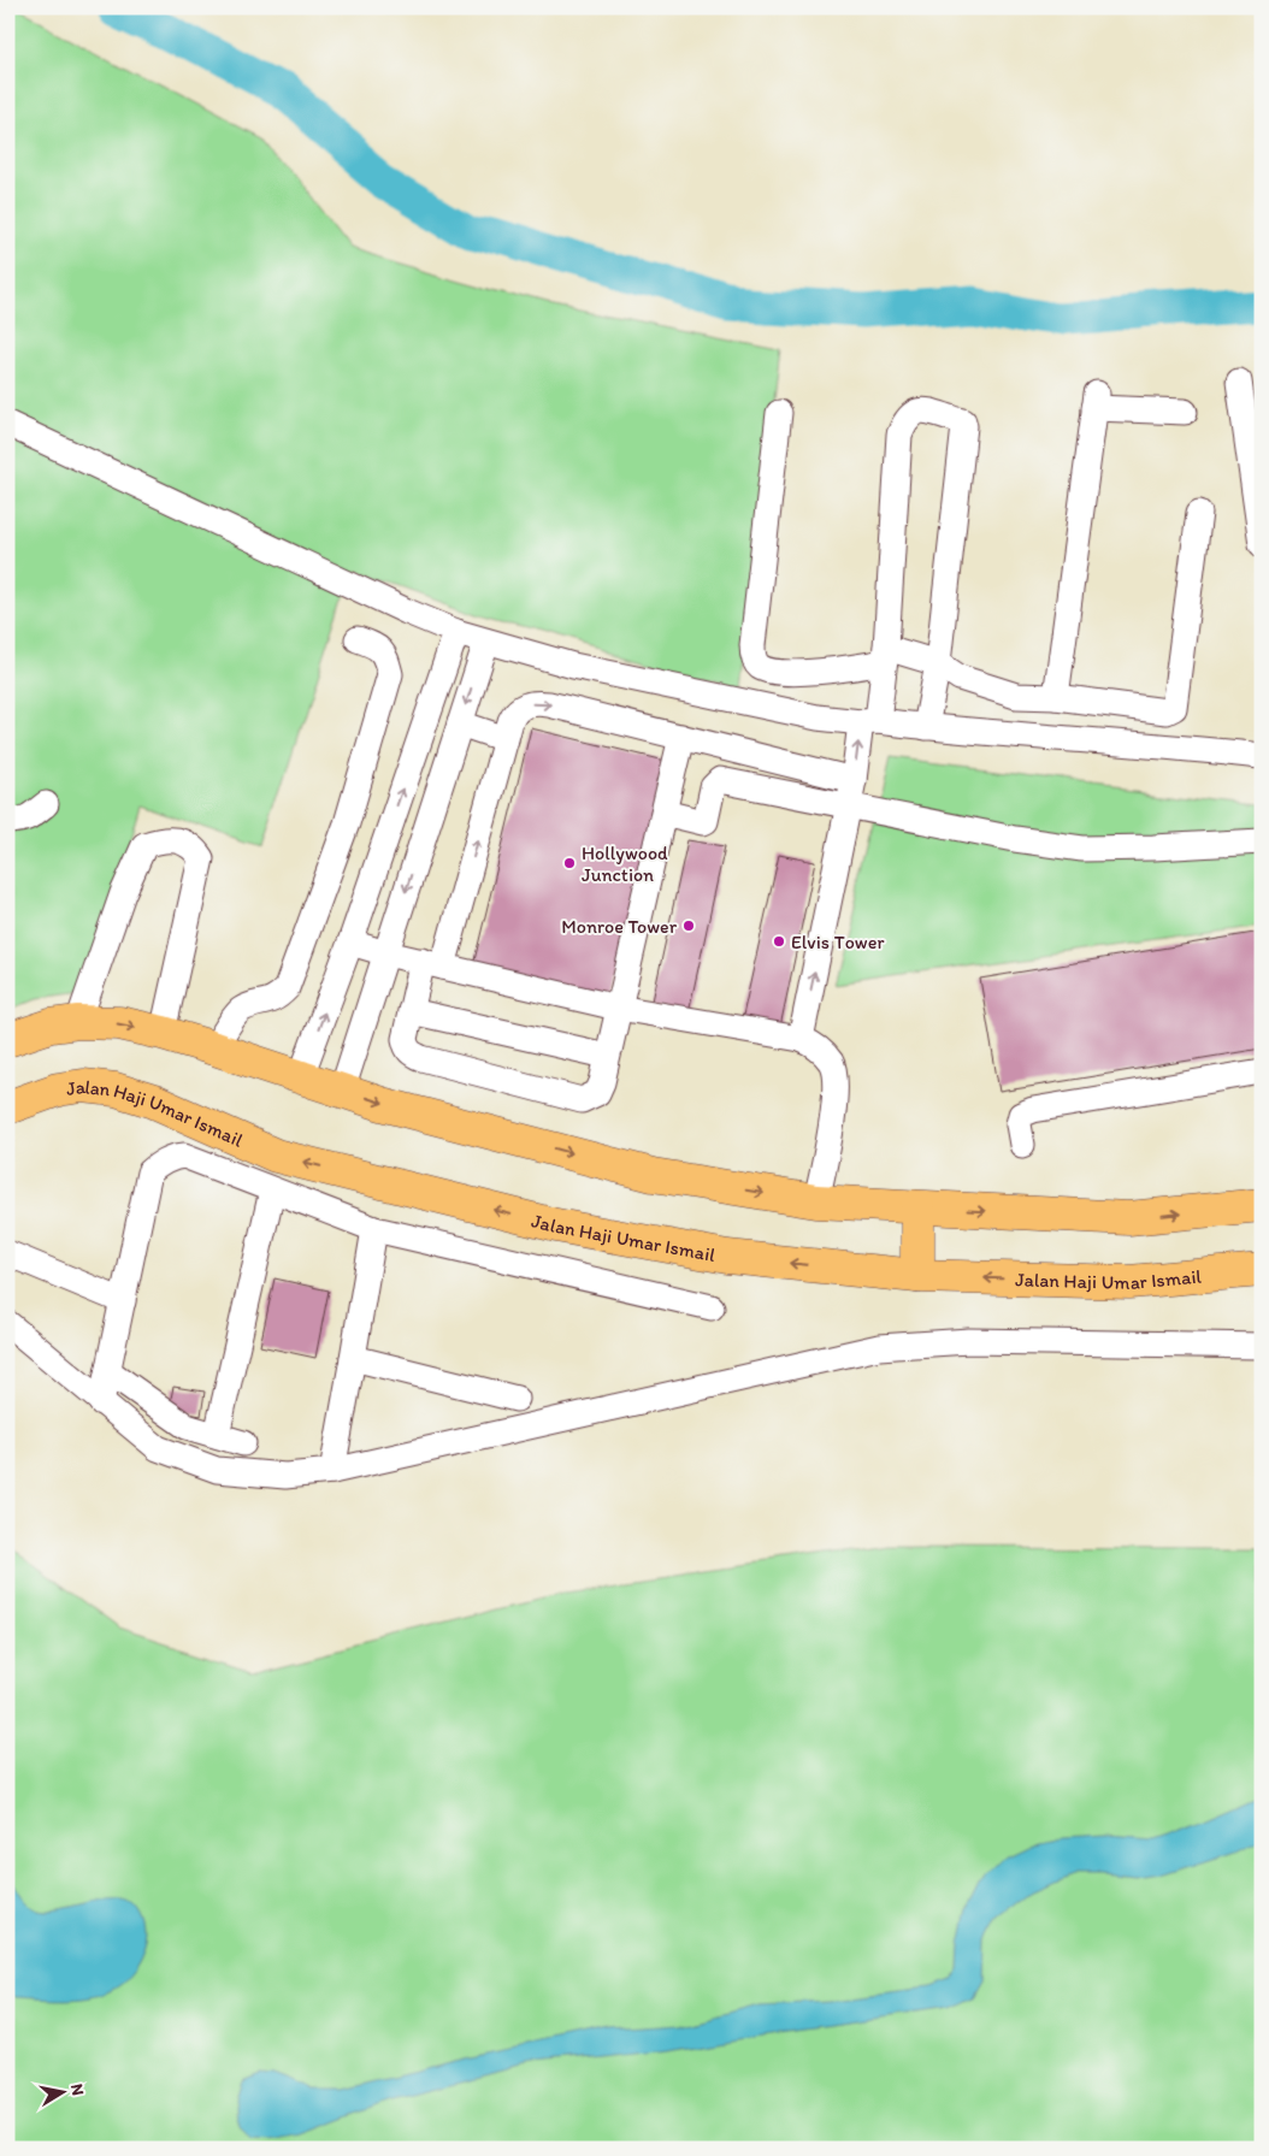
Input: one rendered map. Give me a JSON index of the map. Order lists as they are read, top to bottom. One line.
{"streets":{"main road":["Jalan Haji Umar Ismail"]},"places":["Hollywood Junction","Monroe Tower","Elvis Tower"],"north":"right"}
